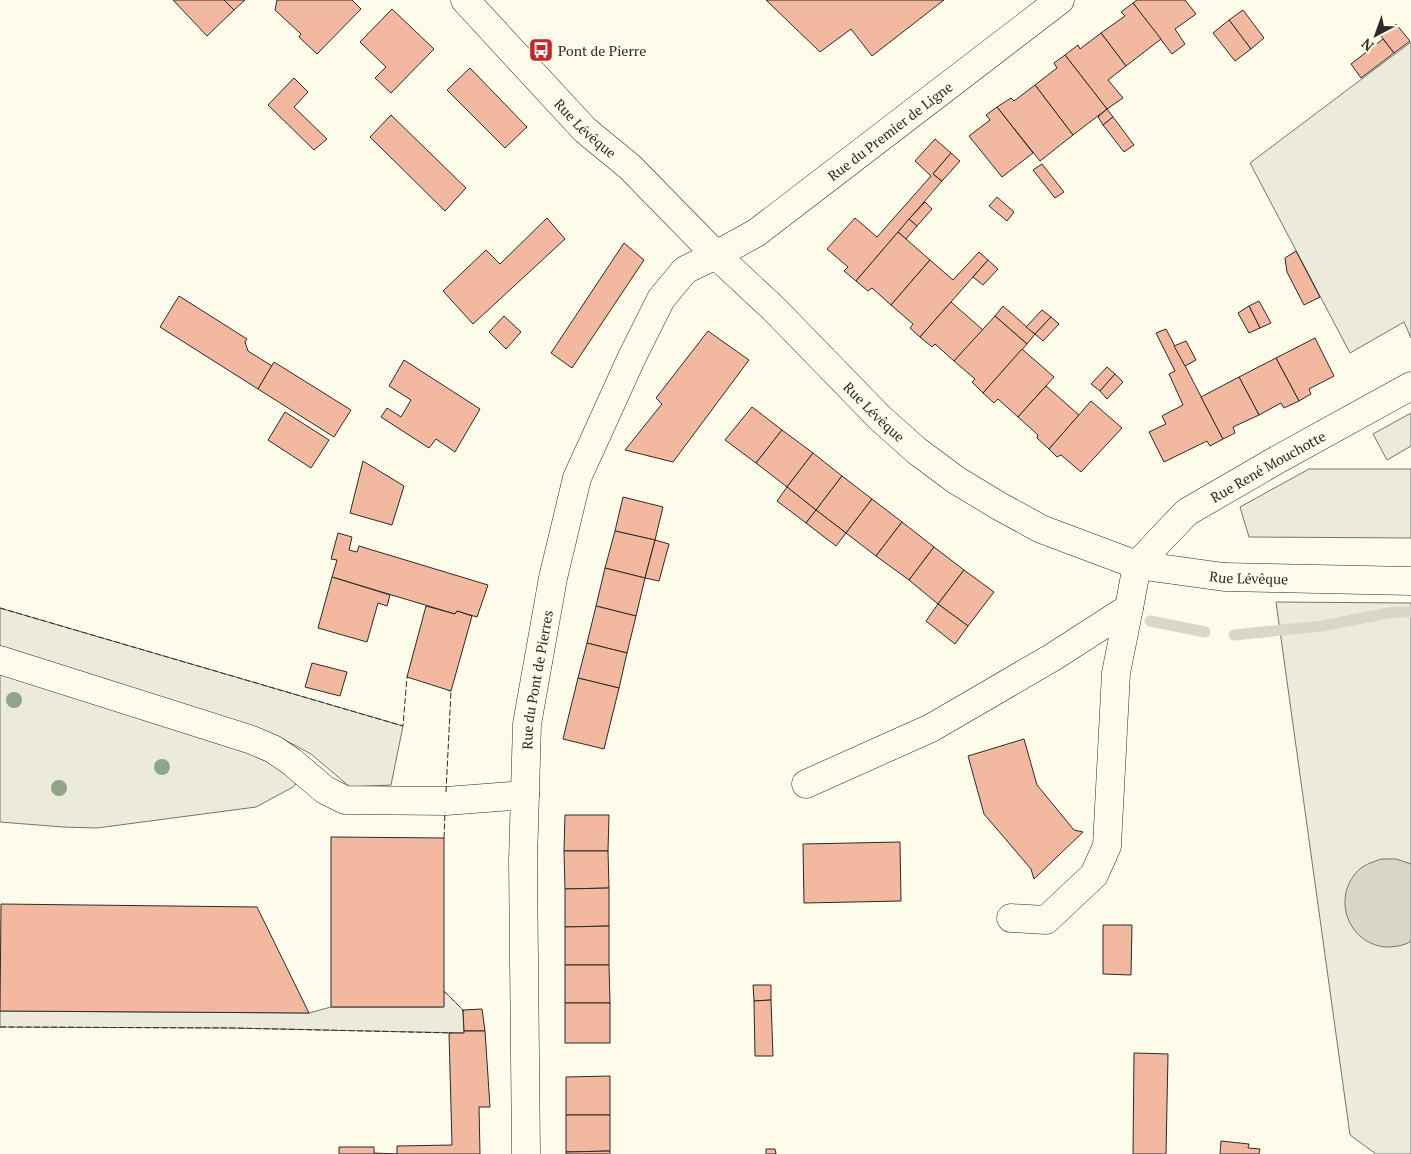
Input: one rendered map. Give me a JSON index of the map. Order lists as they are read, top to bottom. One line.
{"streets":{"street":["Rue Lévêque","Rue du Premier de Ligne","Rue René Mouchotte","Rue du Pont de Pierres"]},"crossings":[["Rue Lévêque","Rue du Premier de Ligne"],["Rue Lévêque","Rue René Mouchotte"],["Rue Lévêque","Rue du Pont de Pierres"],["Rue du Premier de Ligne","Rue du Pont de Pierres"]],"places":{"bus stop":["Pont de Pierre"]},"north":"bottom left"}
